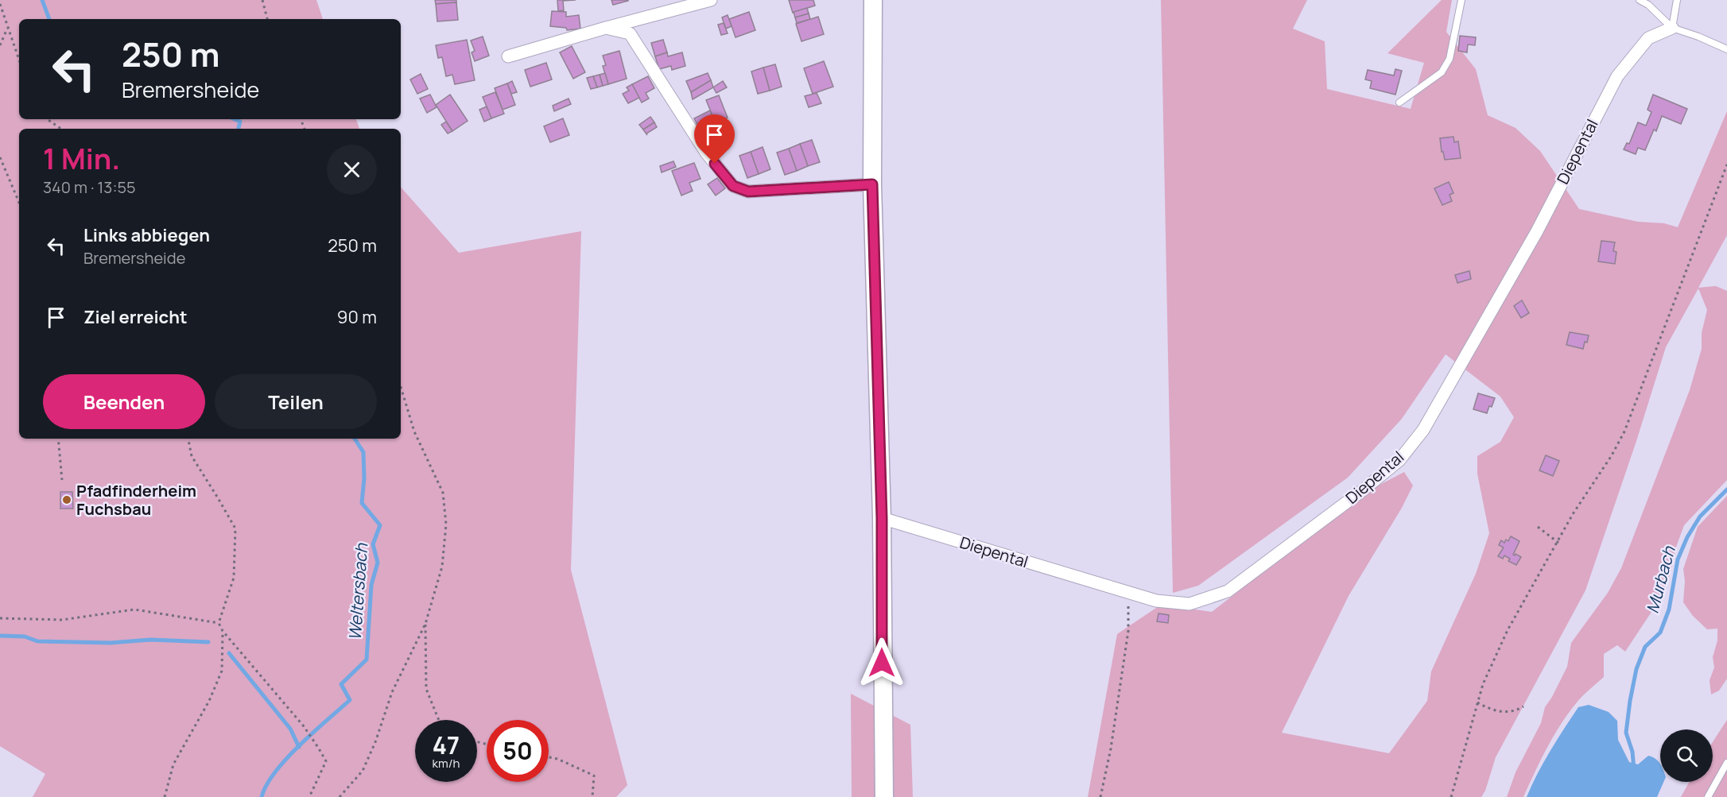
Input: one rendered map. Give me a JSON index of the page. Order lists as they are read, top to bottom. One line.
{"streets":{"street":["Diepental"]},"water":["Murbach","Weltersbach"],"places":["Pfadfinderheim Fuchsbau"],"page":{"turn":["250 m","Bremersheide"],"heading":["1 Min.","340 m · 13:55"],"list":[{"name":"Links abbiegen","note":"Bremersheide","value":"250 m"},{"name":"Ziel erreicht","value":"90 m"}],"buttons":["Beenden","Teilen"],"speed":"47 km/h","limit":"50"}}
